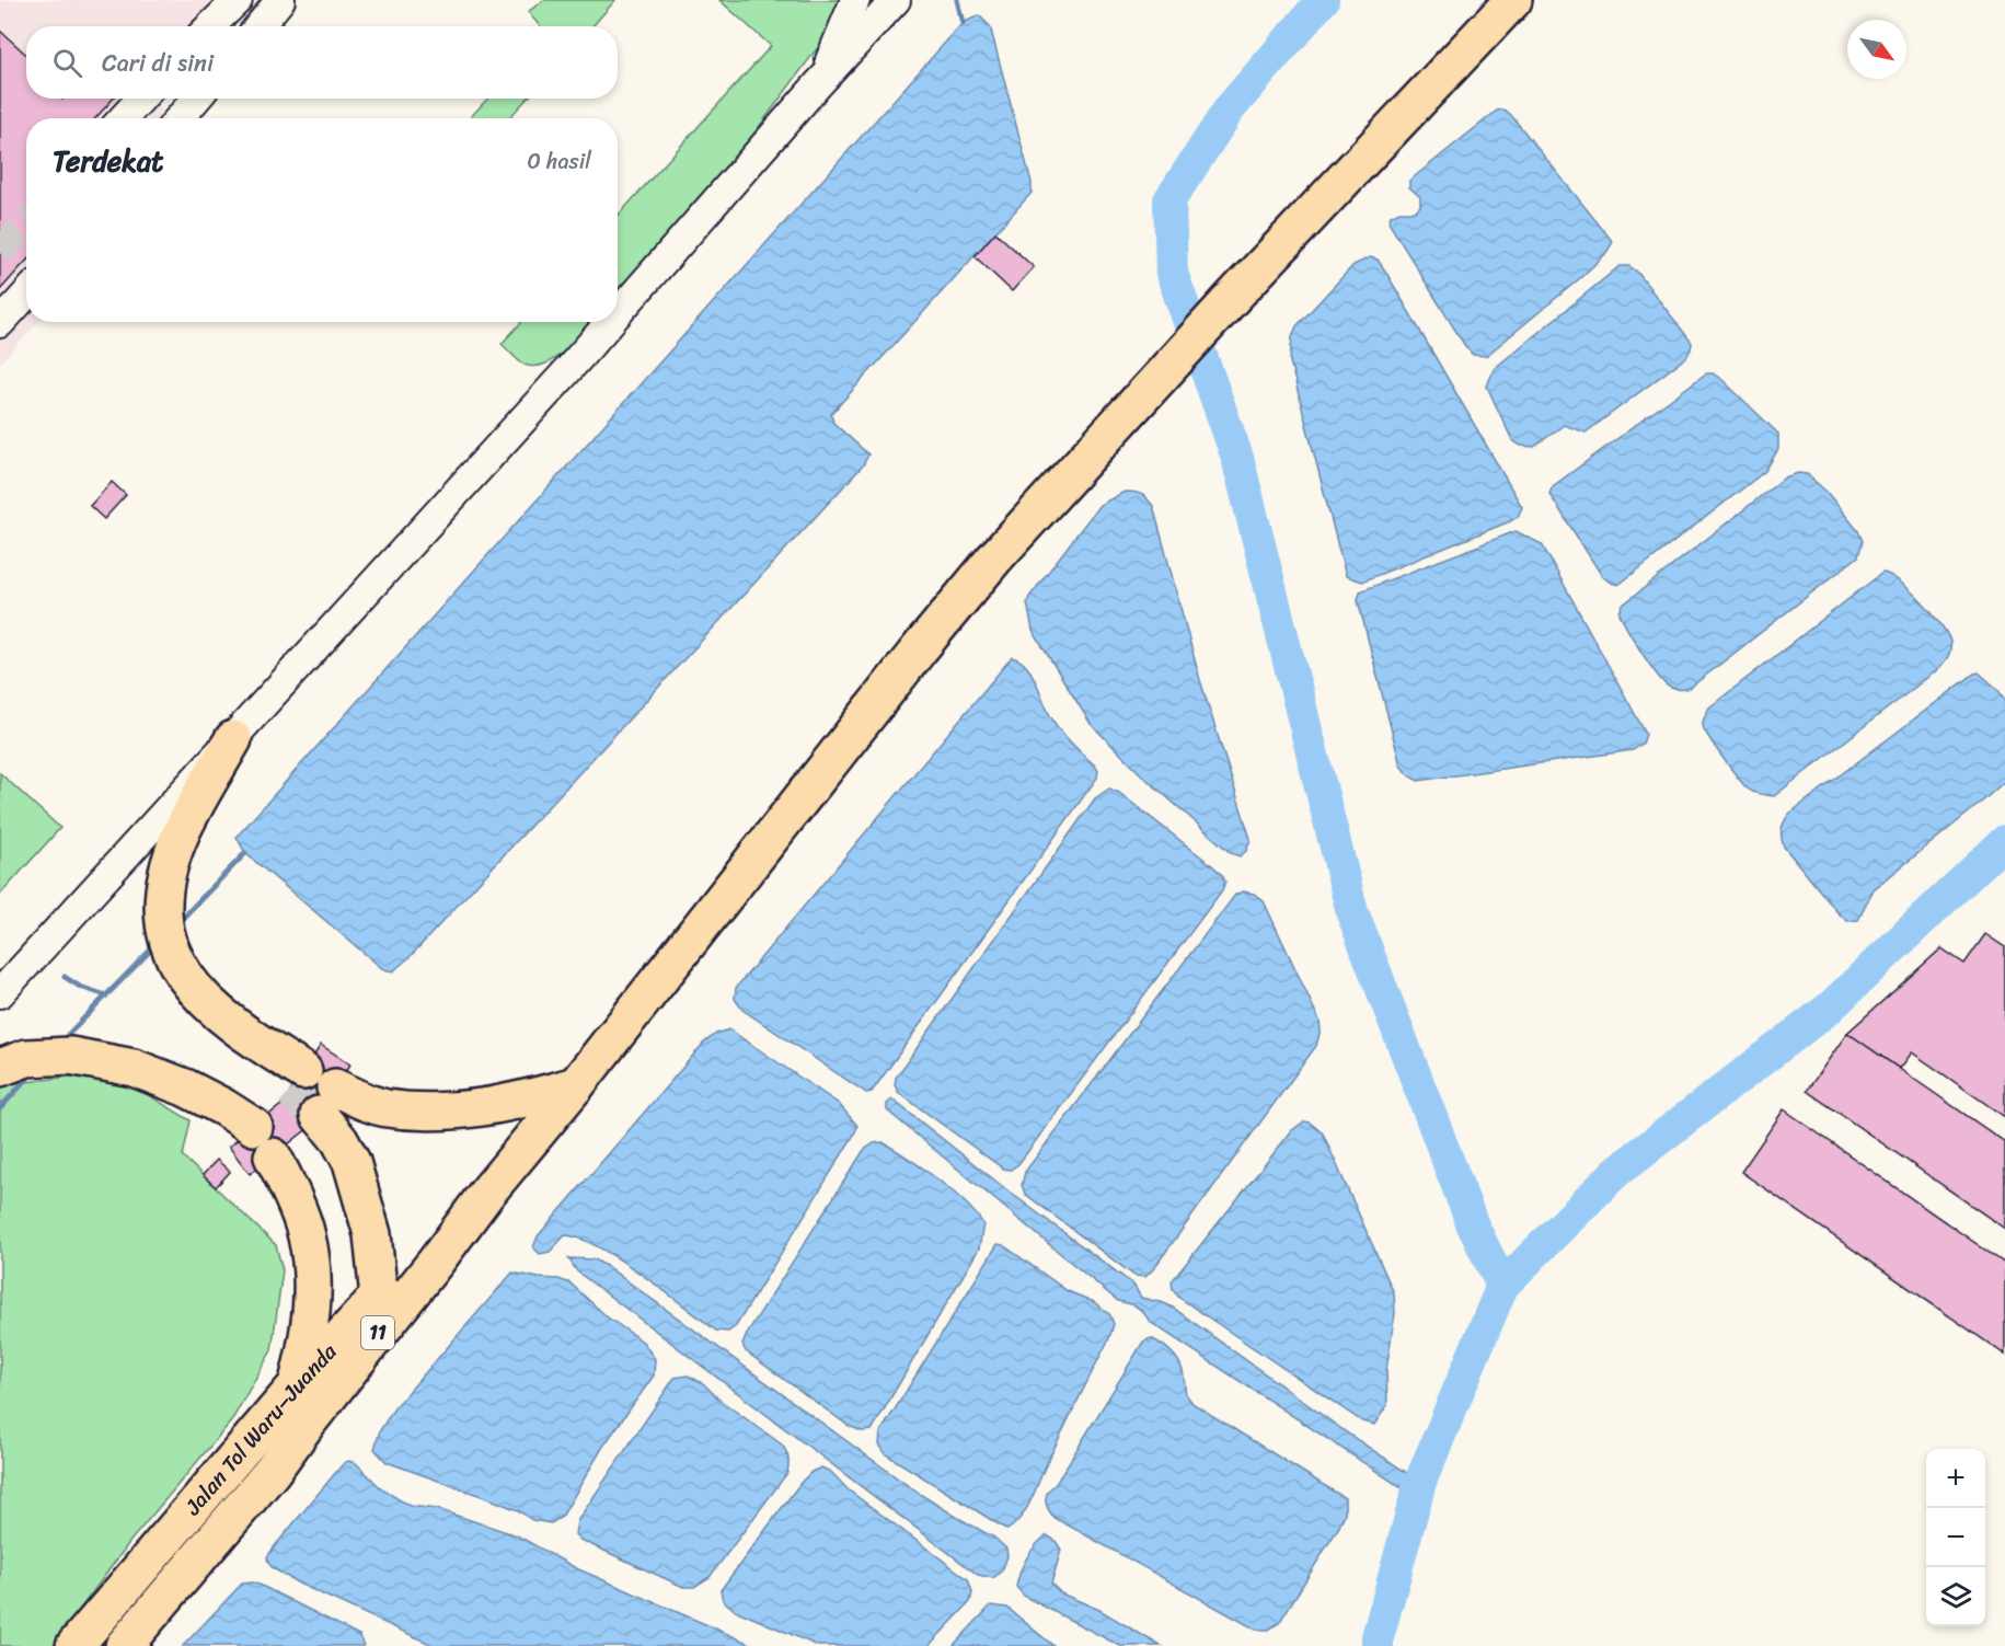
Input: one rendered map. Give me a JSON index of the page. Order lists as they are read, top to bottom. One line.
{"streets":{"main road":["11","Jalan Tol Waru–Juanda"]},"north":"bottom right","page":{"search":"Cari di sini","heading":["Terdekat","0 hasil"],"map_buttons":["+","−"]}}
